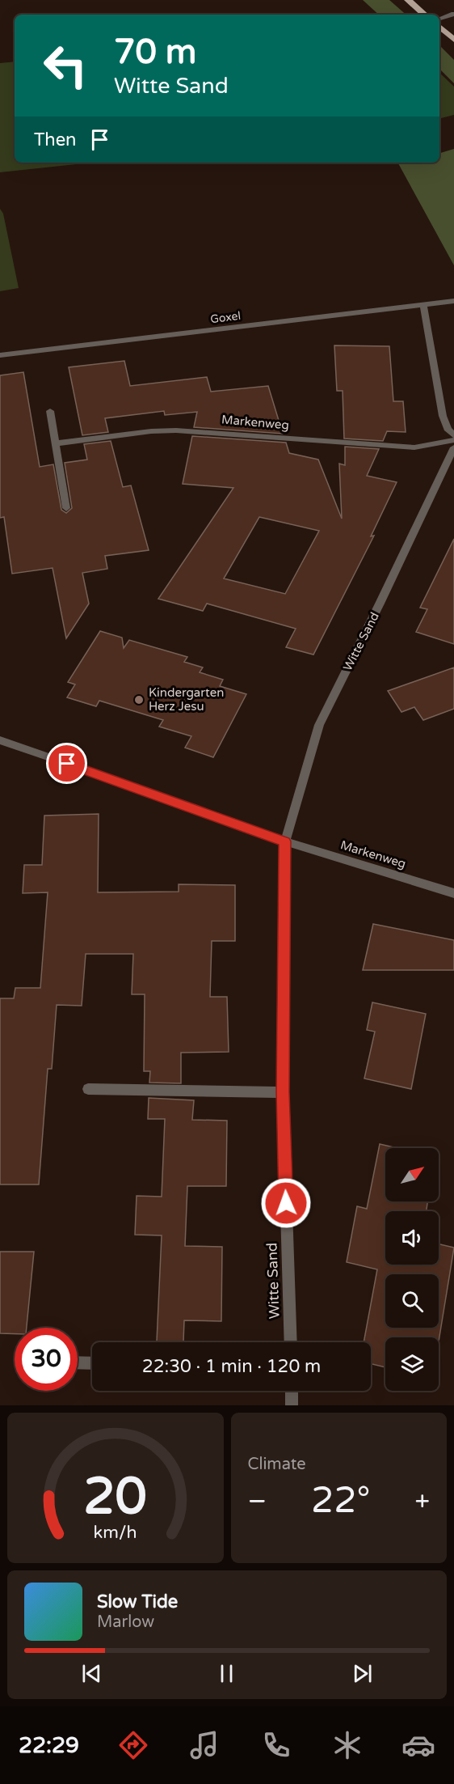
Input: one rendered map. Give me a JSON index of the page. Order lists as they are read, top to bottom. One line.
{"streets":{"street":["Goxel","Markenweg","Witte Sand"]},"crossings":[["Markenweg","Witte Sand"]],"places":["Kindergarten Herz Jesu"],"north":"top right","page":{"turn":["70 m","Witte Sand"],"then":"Then","limit":"30","trip":"22:30 · 1 min · 120 m","tile":"Climate","heat":["−","22°","+"],"song":["Slow Tide","Marlow"],"tabs":"22:29","gauge":["20","km/h"]}}
